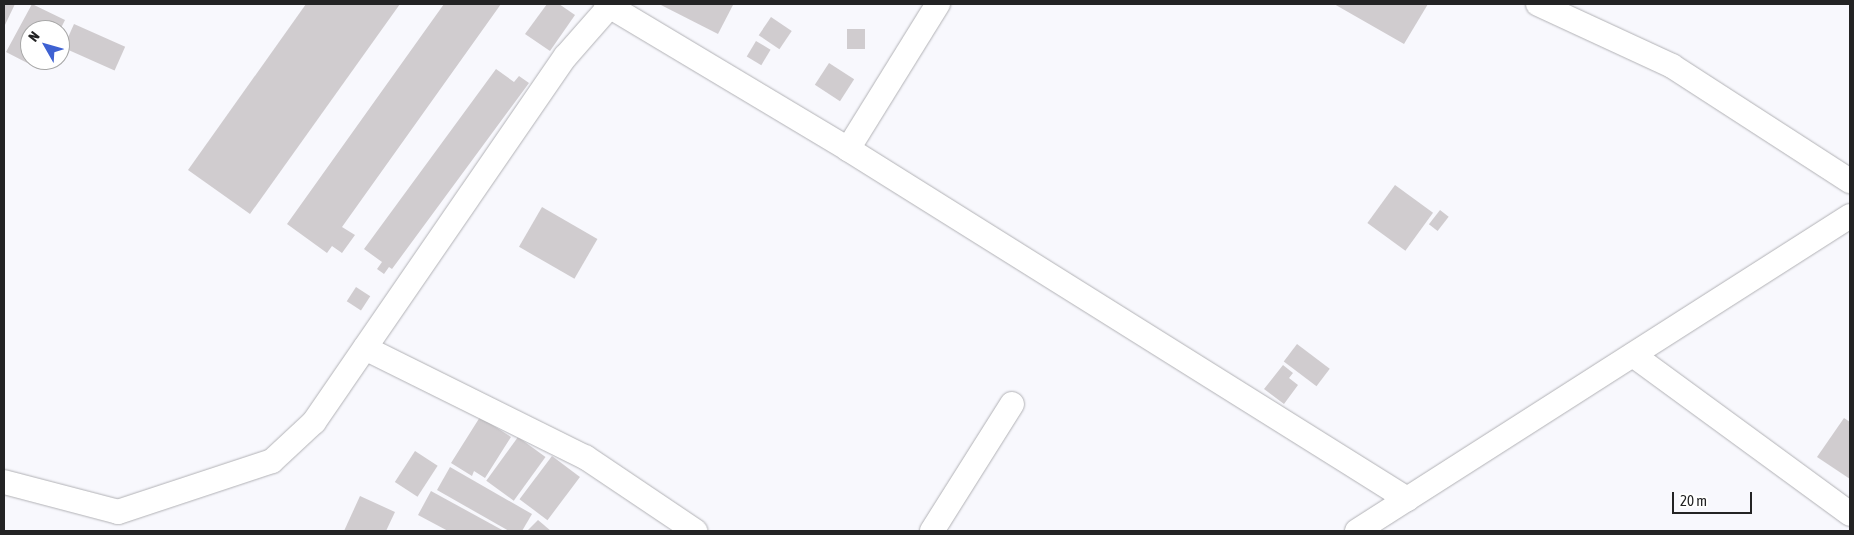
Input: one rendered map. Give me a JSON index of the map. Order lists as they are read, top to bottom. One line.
{"scale_bar":"20 m","north":"top left"}
